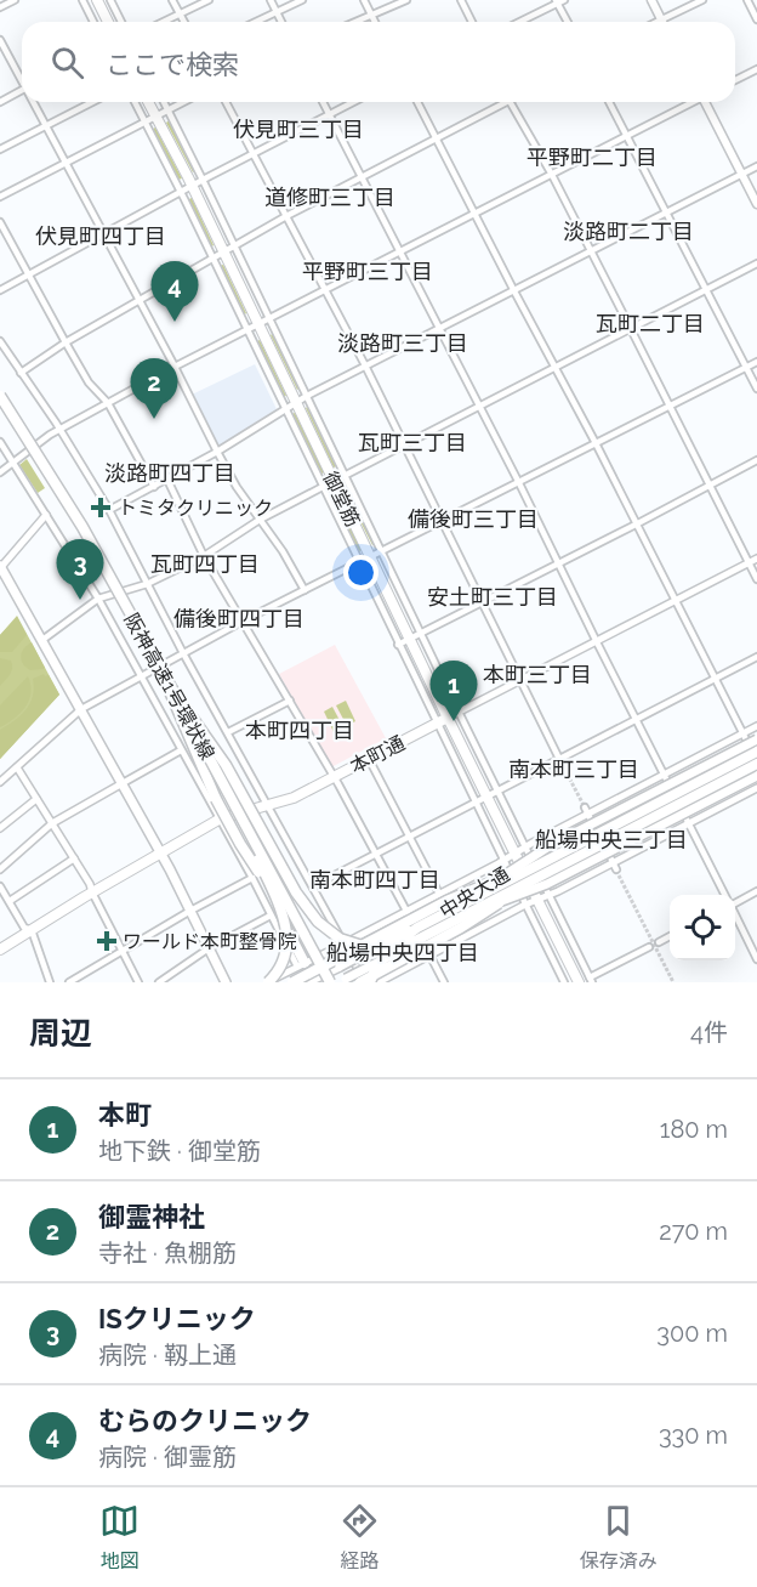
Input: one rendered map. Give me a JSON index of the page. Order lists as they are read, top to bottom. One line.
{"streets":{"highway":["御堂筋","阪神高速1号環状線","本町通"],"main road":["中央大通"]},"crossings":[["御堂筋","本町通"],["御堂筋","中央大通"]],"districts":["伏見町三丁目","平野町二丁目","道修町三丁目","淡路町二丁目","伏見町四丁目","平野町三丁目","瓦町二丁目","淡路町三丁目","瓦町三丁目","淡路町四丁目","備後町三丁目","瓦町四丁目","安土町三丁目","備後町四丁目","本町三丁目","本町四丁目","南本町三丁目","船場中央三丁目","南本町四丁目","船場中央四丁目"],"places":{"health":["トミタクリニック","ワールド本町整骨院"]},"page":{"search":"ここで検索","pins":["4","2","3","1"],"heading":["周辺","4件"],"list":[{"mark":"1","name":"本町","note":"地下鉄 · 御堂筋","value":"180 m"},{"mark":"2","name":"御霊神社","note":"寺社 · 魚棚筋","value":"270 m"},{"mark":"3","name":"ISクリニック","note":"病院 · 靱上通","value":"300 m"},{"mark":"4","name":"むらのクリニック","note":"病院 · 御霊筋","value":"330 m"}],"nav":["地図","経路","保存済み"]}}
